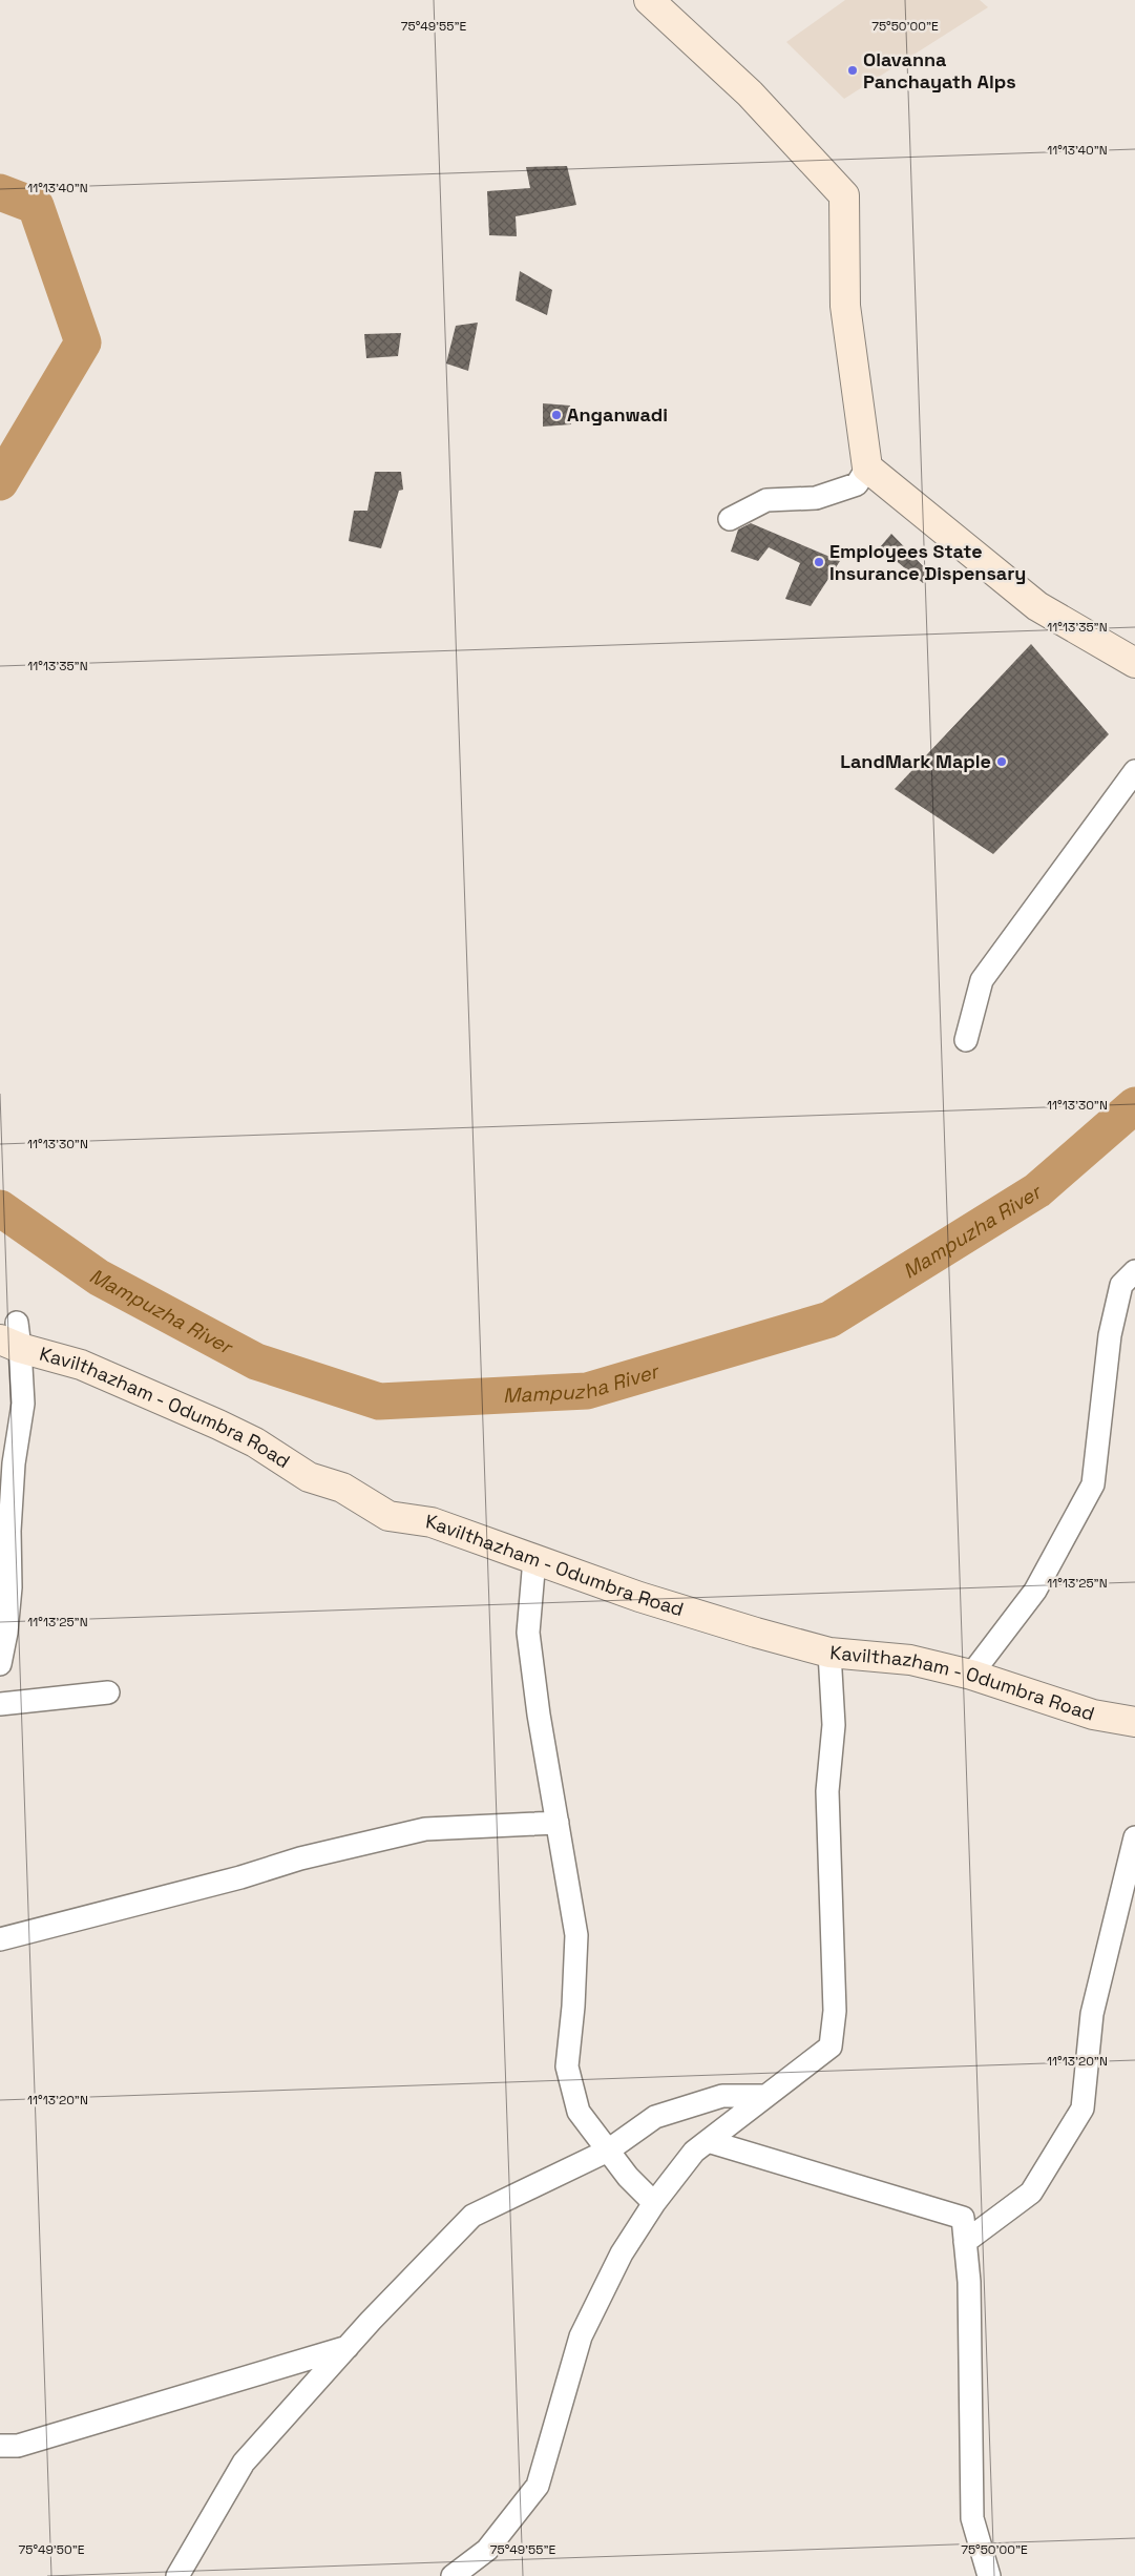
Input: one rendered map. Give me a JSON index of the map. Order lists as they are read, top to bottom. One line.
{"streets":{"main road":["Kavilthazham - Odumbra Road"]},"water":["Mampuzha River"],"places":["Olavanna Panchayath Alps","Anganwadi","Employees State Insurance Dispensary","LandMark Maple"],"coordinates":["75°49'55\"E","75°50'00\"E","11°13'40\"N","11°13'35\"N","11°13'30\"N","11°13'25\"N","11°13'20\"N","75°49'50\"E"]}
